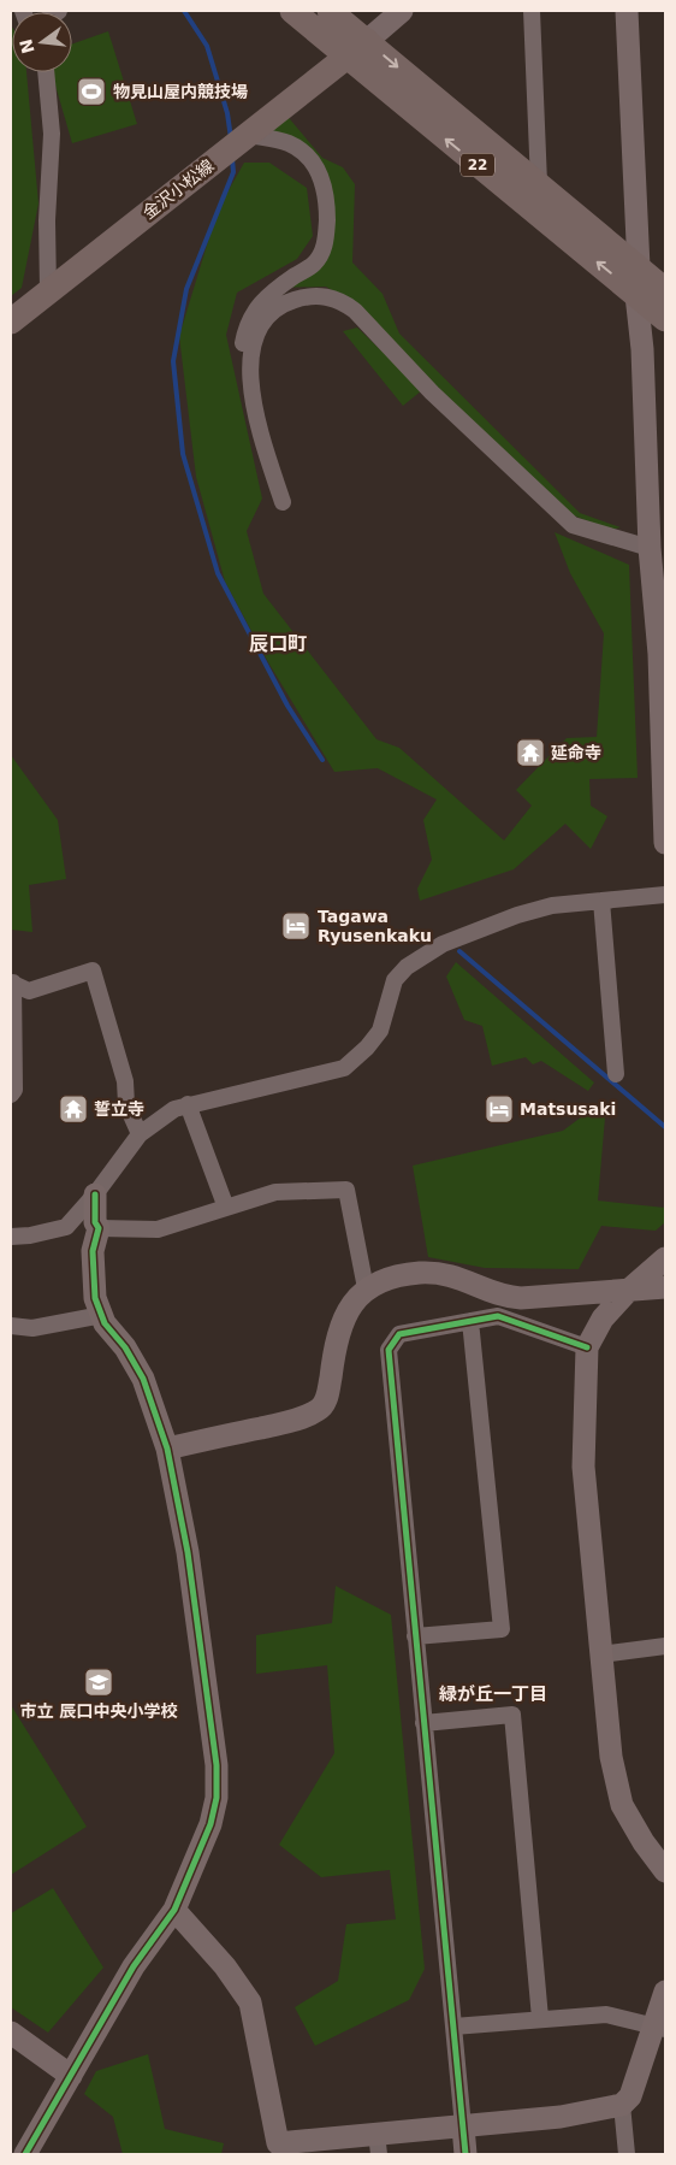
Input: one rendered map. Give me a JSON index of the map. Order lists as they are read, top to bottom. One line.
{"streets":{"main road":["22","金沢小松線"]},"crossings":[["22","金沢小松線"]],"districts":["辰口町","緑が丘一丁目"],"places":{"sports":["物見山屋内競技場"],"temple":["延命寺","誓立寺"],"hotel":["Tagawa Ryusenkaku","Matsusaki"],"school or university":["市立 辰口中央小学校"]},"north":"left"}
